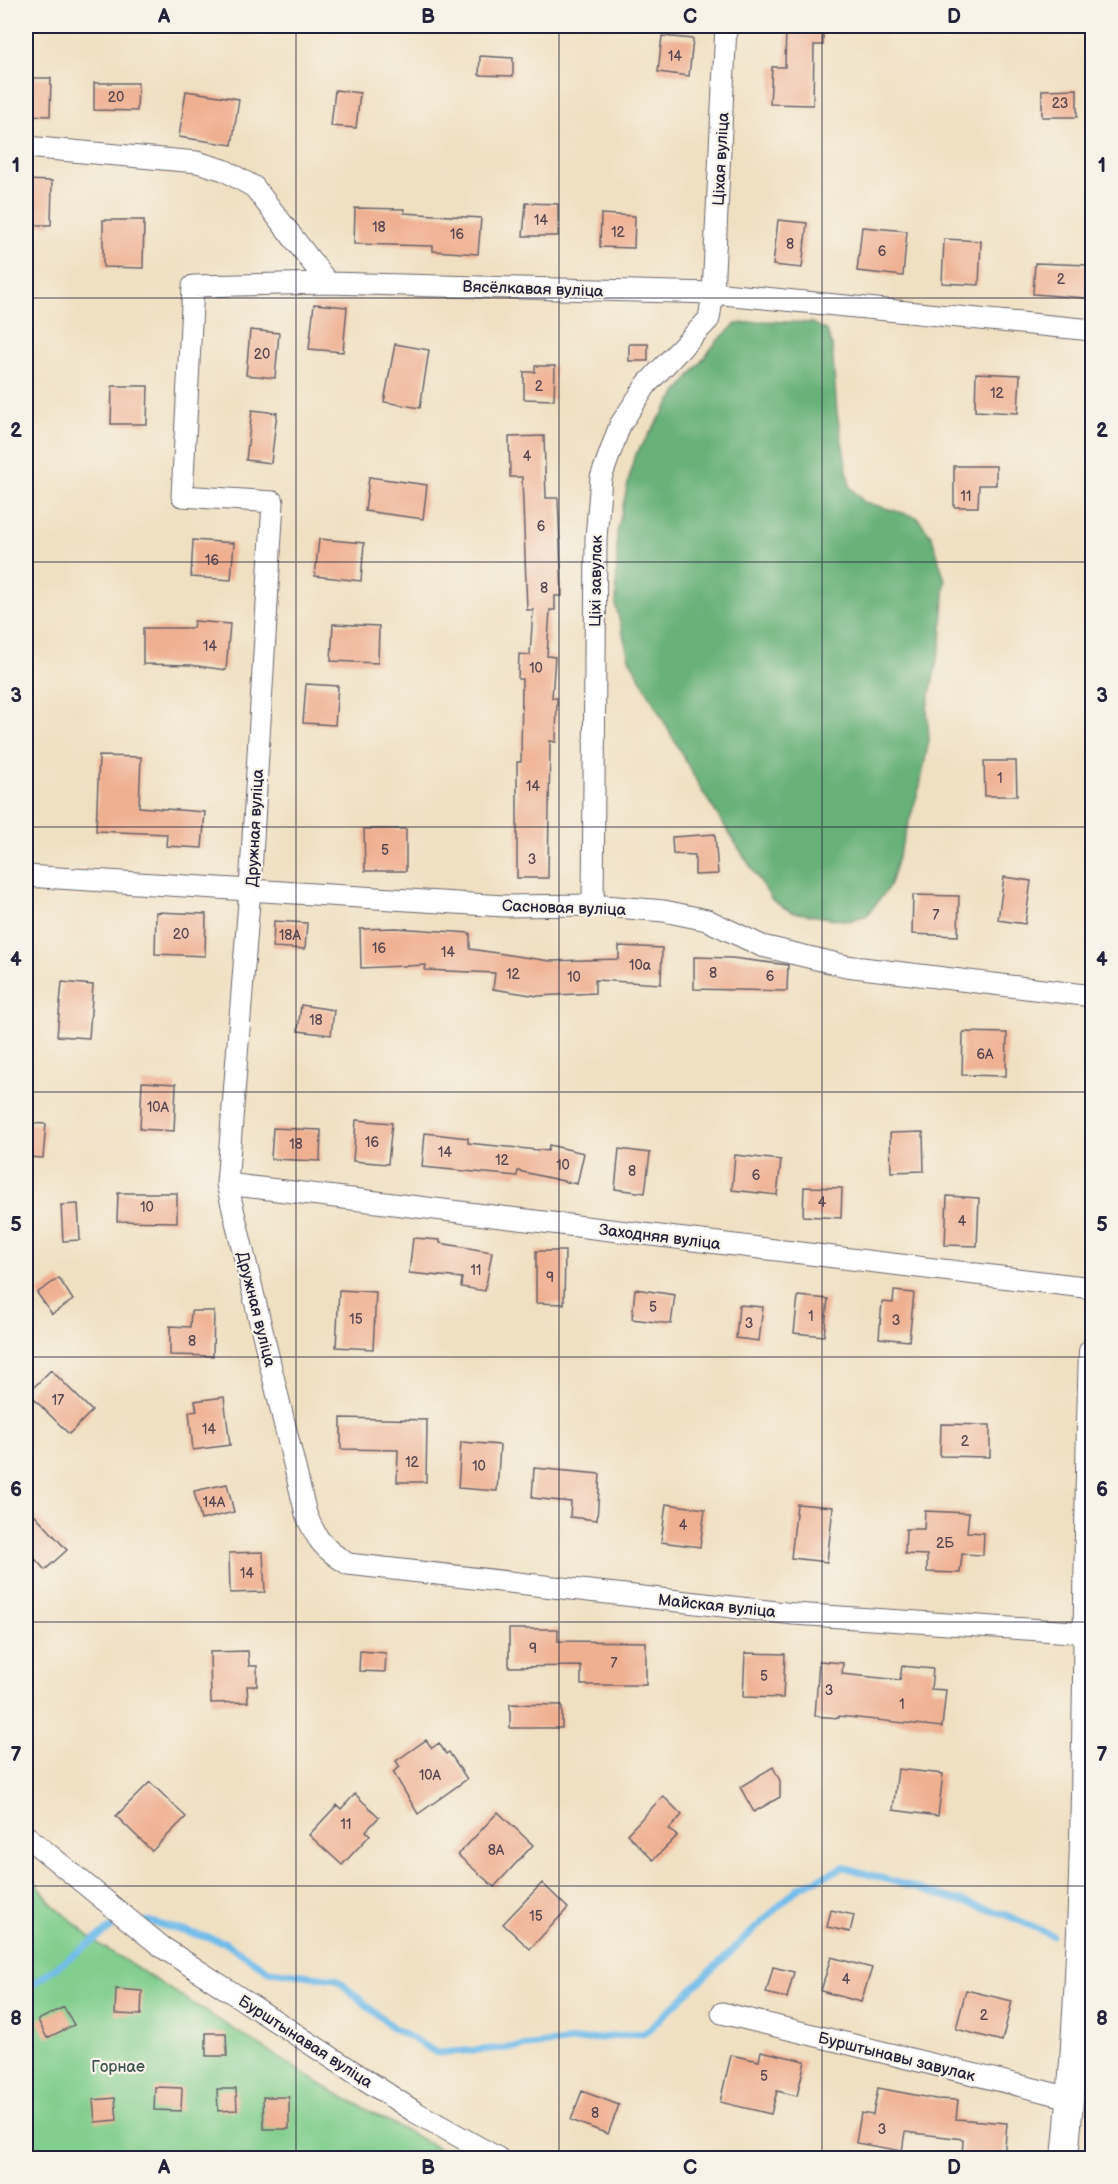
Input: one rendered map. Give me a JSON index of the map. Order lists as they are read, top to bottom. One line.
{"streets":{"street":["Ціхая вуліца","Вясёлкавая вуліца","Ціхі завулак","Дружная вуліца","Сасновая вуліца","Заходняя вуліца","Майская вуліца","Бурштынавая вуліца","Бурштынавы завулак"]},"crossings":[["Ціхая вуліца","Вясёлкавая вуліца"],["Ціхая вуліца","Ціхі завулак"],["Вясёлкавая вуліца","Ціхі завулак"],["Вясёлкавая вуліца","Дружная вуліца"],["Ціхі завулак","Сасновая вуліца"],["Дружная вуліца","Сасновая вуліца"],["Дружная вуліца","Заходняя вуліца"],["Дружная вуліца","Майская вуліца"]],"parks":["Горнае"],"house_numbers":["14","20","23","14","18","12","16","8","6","2","20","2","12","4","11","6","16","8","14","10","1","14","5","3","7","20","18А","16","14","10а","8","12","6","10","18","6А","10А","16","18","14","12","10","8","6","4","10","4","11","9","5","1","15","3","3","8","17","14","2","12","10","14А","4","2Б","14","9","7","5","3","1","10А","11","8А","15","4","2","5","8","3"],"grid":{"columns":["A","B","C","D"],"rows":["1","2","3","4","5","6","7","8"]}}
